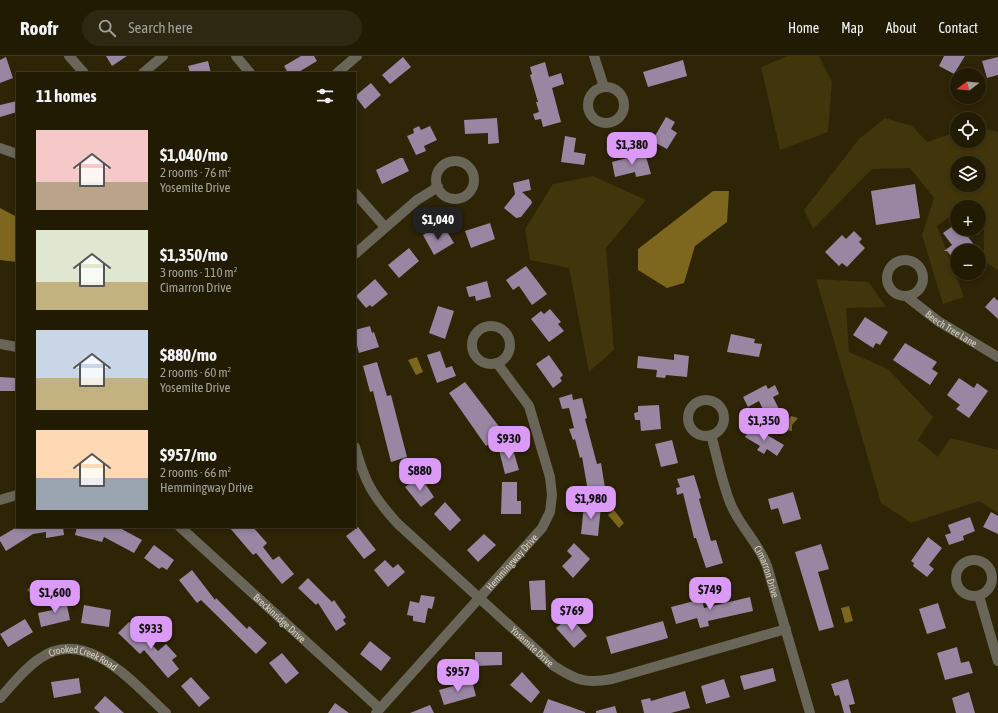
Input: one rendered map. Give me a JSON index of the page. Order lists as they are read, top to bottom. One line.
{"streets":{"street":["Beech Tree Lane","Hemmingway Drive","Cimarron Drive","Breckinridge Drive","Yosemite Drive","Crooked Creek Road"]},"crossings":[["Hemmingway Drive","Breckinridge Drive"],["Hemmingway Drive","Yosemite Drive"],["Cimarron Drive","Yosemite Drive"]],"north":"left","page":{"header":"Roofr","search":"Search here","nav":["Home","Map","About","Contact"],"map_buttons":["+","−"],"heading":"11 homes","list":[{"name":"$1,040/mo","note":"2 rooms · 76 m² · Yosemite Drive"},{"name":"$1,350/mo","note":"3 rooms · 110 m² · Cimarron Drive"},{"name":"$880/mo","note":"2 rooms · 60 m² · Yosemite Drive"},{"name":"$957/mo","note":"2 rooms · 66 m² · Hemmingway Drive"}],"price":["$1,380","$1,040","$1,350","$930","$880","$1,980","$749","$1,600","$769","$933","$957"]}}
